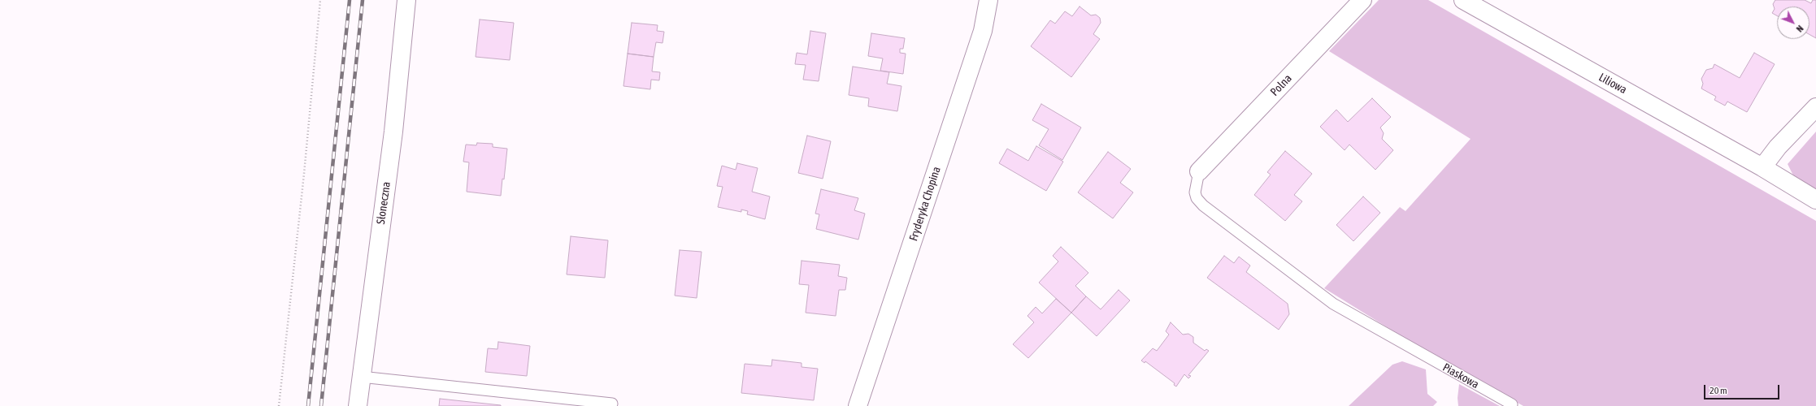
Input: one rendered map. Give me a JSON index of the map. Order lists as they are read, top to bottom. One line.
{"streets":{"street":["Liliowa","Polna","Słoneczna","Fryderyka Chopina"],"lane":["Piaskowa"]},"crossings":[["Polna","Piaskowa"]],"scale_bar":"20 m","north":"bottom right"}
